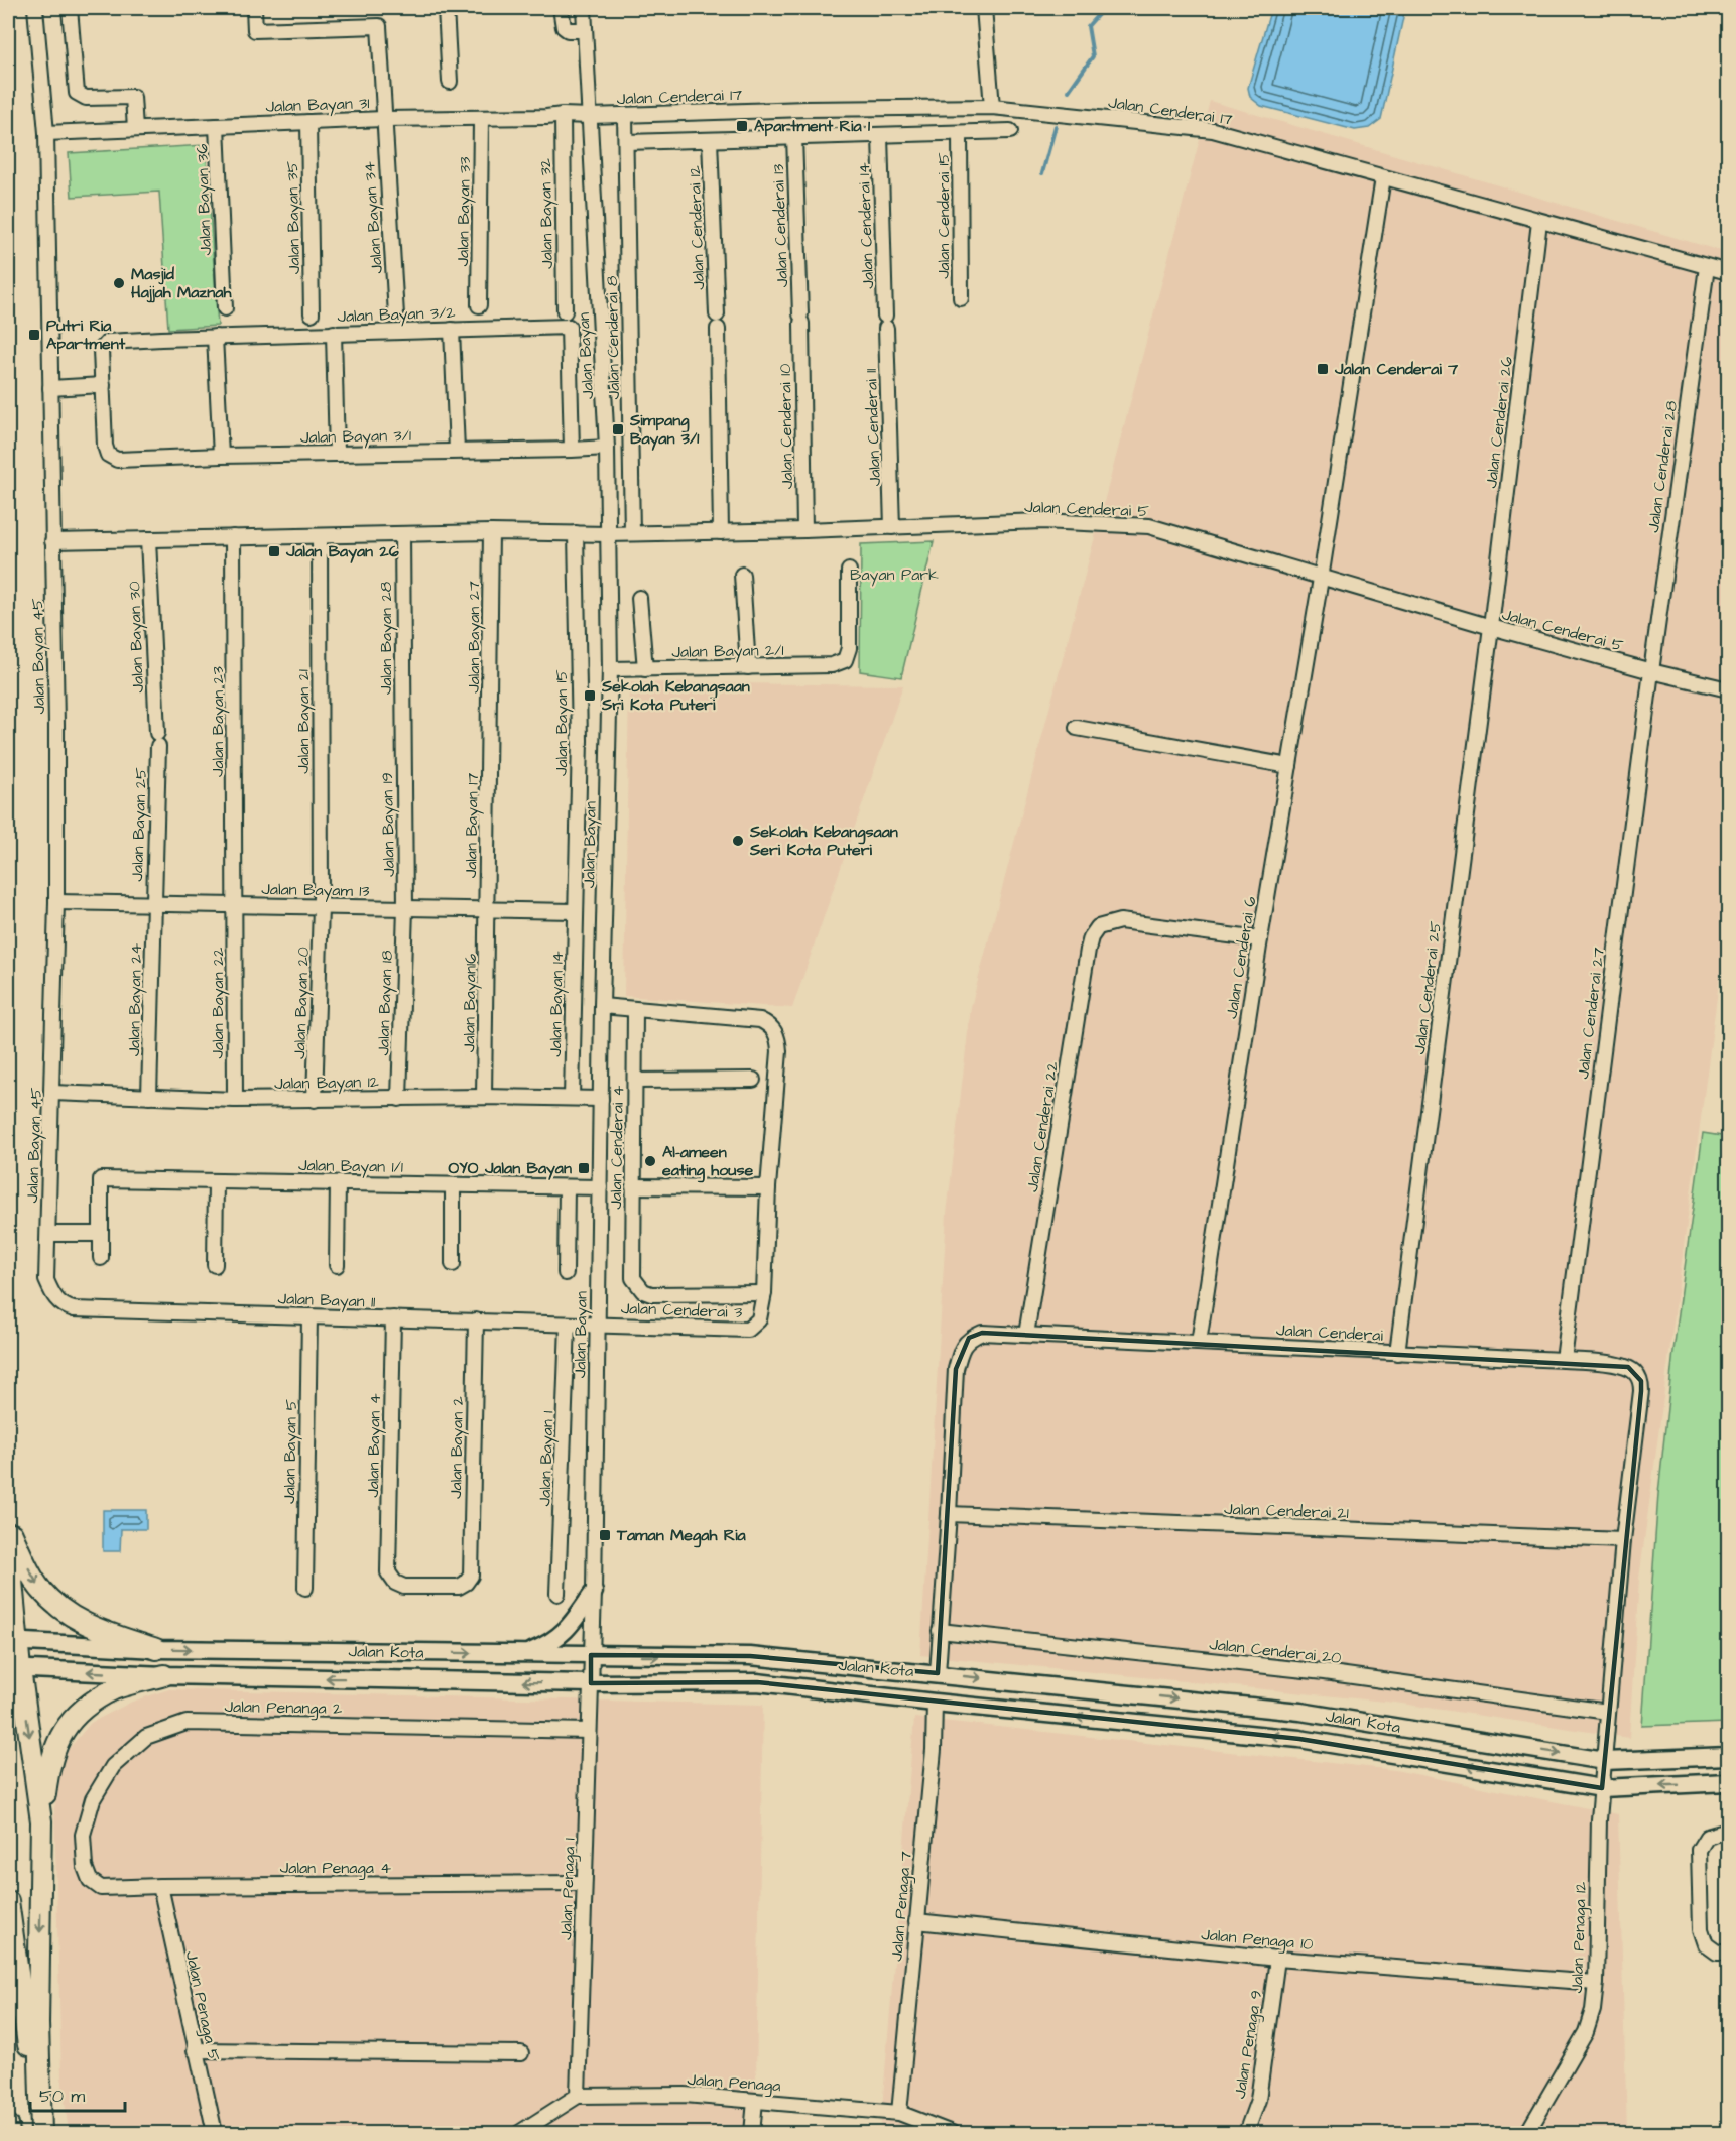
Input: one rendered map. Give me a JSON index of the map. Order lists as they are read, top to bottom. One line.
{"streets":{"main road":["Jalan Kota"],"street":["Jalan Cenderai 17","Jalan Bayan 31","Jalan Bayan 36","Jalan Bayan 33","Jalan Bayan 32","Jalan Cenderai 15","Jalan Bayan 35","Jalan Bayan 34","Jalan Cenderai 13","Jalan Cenderai 14","Jalan Cenderai 12","Jalan Bayan 3/2","Jalan Cenderai 8","Jalan Bayan","Jalan Cenderai 26","Jalan Cenderai 10","Jalan Cenderai 11","Jalan Bayan 3/1","Jalan Cenderai 28","Jalan Cenderai 5","Jalan Bayan 30","Jalan Bayan 27","Jalan Bayan 28","Jalan Bayan 2/1","Jalan Bayan 45","Jalan Bayan 23","Jalan Bayan 21","Jalan Bayan 15","Jalan Bayan 25","Jalan Bayan 19","Jalan Bayan 17","Jalan Bayam 13","Jalan Cenderai 6","Jalan Cenderai 25","Jalan Bayan 24","Jalan Bayan 22","Jalan Bayan 20","Jalan Bayan 18","Jalan Bayan16","Jalan Bayan 14","Jalan Cenderai 27","Jalan Bayan 12","Jalan Cenderai 22","Jalan Cenderai 4","Jalan Bayan 1/1","Jalan Bayan 11","Jalan Cenderai 3","Jalan Cenderai","Jalan Bayan 4","Jalan Bayan 2","Jalan Bayan 5","Jalan Bayan 1","Jalan Cenderai 21","Jalan Cenderai 20","Jalan Penanga 2","Jalan Penaga 4","Jalan Penaga 1","Jalan Penaga 7","Jalan Penaga 12","Jalan Penaga 10","Jalan Penaga 5","Jalan Penaga 9","Jalan Penaga"]},"crossings":[["Jalan Cenderai 17","Jalan Bayan 31"],["Jalan Cenderai 17","Jalan Cenderai 8"],["Jalan Cenderai 17","Jalan Bayan"],["Jalan Cenderai 17","Jalan Cenderai 26"],["Jalan Cenderai 17","Jalan Cenderai 28"],["Jalan Bayan 31","Jalan Bayan 36"],["Jalan Bayan 31","Jalan Bayan 33"],["Jalan Bayan 31","Jalan Bayan 32"],["Jalan Bayan 31","Jalan Bayan 35"],["Jalan Bayan 31","Jalan Bayan 34"],["Jalan Bayan 31","Jalan Bayan"],["Jalan Bayan 31","Jalan Bayan 45"],["Jalan Cenderai 13","Jalan Cenderai 10"],["Jalan Cenderai 14","Jalan Cenderai 11"],["Jalan Cenderai 12","Jalan Cenderai 5"],["Jalan Bayan 3/2","Jalan Bayan 3/1"],["Jalan Cenderai 8","Jalan Cenderai 5"],["Jalan Bayan","Jalan Bayan 3/1"],["Jalan Bayan","Jalan Cenderai 5"],["Jalan Bayan","Jalan Bayan 2/1"],["Jalan Bayan","Jalan Bayan 12"],["Jalan Bayan","Jalan Bayan 1/1"],["Jalan Bayan","Jalan Bayan 11"],["Jalan Bayan","Jalan Cenderai 3"],["Jalan Bayan","Jalan Kota"],["Jalan Bayan","Jalan Penaga 1"],["Jalan Cenderai 26","Jalan Cenderai 5"],["Jalan Cenderai 26","Jalan Cenderai 25"],["Jalan Cenderai 10","Jalan Cenderai 5"],["Jalan Cenderai 11","Jalan Cenderai 5"],["Jalan Cenderai 28","Jalan Cenderai 5"],["Jalan Cenderai 28","Jalan Cenderai 27"],["Jalan Cenderai 5","Jalan Cenderai 6"],["Jalan Cenderai 5","Jalan Cenderai 25"],["Jalan Cenderai 5","Jalan Cenderai 27"],["Jalan Bayan 30","Jalan Bayan 25"],["Jalan Bayan 27","Jalan Bayan 17"],["Jalan Bayan 28","Jalan Bayan 19"],["Jalan Bayan 45","Jalan Bayam 13"],["Jalan Bayan 45","Jalan Bayan 12"],["Jalan Bayan 45","Jalan Bayan 11"],["Jalan Bayan 23","Jalan Bayam 13"],["Jalan Bayan 23","Jalan Bayan 22"],["Jalan Bayan 21","Jalan Bayam 13"],["Jalan Bayan 21","Jalan Bayan 20"],["Jalan Bayan 15","Jalan Bayam 13"],["Jalan Bayan 15","Jalan Bayan 14"],["Jalan Bayan 25","Jalan Bayam 13"],["Jalan Bayan 25","Jalan Bayan 24"],["Jalan Bayan 19","Jalan Bayam 13"],["Jalan Bayan 19","Jalan Bayan 18"],["Jalan Bayan 17","Jalan Bayam 13"],["Jalan Bayan 17","Jalan Bayan16"],["Jalan Bayam 13","Jalan Bayan 24"],["Jalan Bayam 13","Jalan Bayan 22"],["Jalan Bayam 13","Jalan Bayan 20"],["Jalan Bayam 13","Jalan Bayan 18"],["Jalan Bayam 13","Jalan Bayan16"],["Jalan Bayam 13","Jalan Bayan 14"],["Jalan Cenderai 6","Jalan Cenderai 22"],["Jalan Cenderai 6","Jalan Cenderai"],["Jalan Cenderai 25","Jalan Cenderai"],["Jalan Bayan 24","Jalan Bayan 12"],["Jalan Bayan 22","Jalan Bayan 12"],["Jalan Bayan 20","Jalan Bayan 12"],["Jalan Bayan 18","Jalan Bayan 12"],["Jalan Bayan16","Jalan Bayan 12"],["Jalan Bayan 14","Jalan Bayan 12"],["Jalan Cenderai 27","Jalan Cenderai"],["Jalan Cenderai 22","Jalan Cenderai"],["Jalan Cenderai 4","Jalan Cenderai 3"],["Jalan Bayan 11","Jalan Cenderai 3"],["Jalan Bayan 11","Jalan Bayan 4"],["Jalan Bayan 11","Jalan Bayan 2"],["Jalan Bayan 11","Jalan Bayan 5"],["Jalan Bayan 11","Jalan Bayan 1"],["Jalan Cenderai","Jalan Cenderai 21"],["Jalan Cenderai","Jalan Cenderai 20"],["Jalan Cenderai","Jalan Kota"],["Jalan Cenderai","Jalan Penaga 12"],["Jalan Bayan 4","Jalan Bayan 2"],["Jalan Kota","Jalan Penaga 1"],["Jalan Kota","Jalan Penaga 7"],["Jalan Kota","Jalan Penaga 12"],["Jalan Penanga 2","Jalan Penaga 4"],["Jalan Penanga 2","Jalan Penaga 1"],["Jalan Penaga 4","Jalan Penaga 1"],["Jalan Penaga 4","Jalan Penaga 5"],["Jalan Penaga 1","Jalan Penaga"],["Jalan Penaga 7","Jalan Penaga 10"],["Jalan Penaga 7","Jalan Penaga"],["Jalan Penaga 12","Jalan Penaga 10"],["Jalan Penaga 10","Jalan Penaga 9"]],"parks":["Bayan Park"],"places":{"transit":["Apartment Ria 1","Putri Ria Apartment","Jalan Cenderai 7","Simpang Bayan 3/1","Jalan Bayan 26","Sekolah Kebangsaan Sri Kota Puteri","OYO Jalan Bayan","Taman Megah Ria"],"other":["Masjid Hajjah Maznah","Sekolah Kebangsaan Seri Kota Puteri","Al-ameen eating house"]},"scale_bar":"50 m"}
